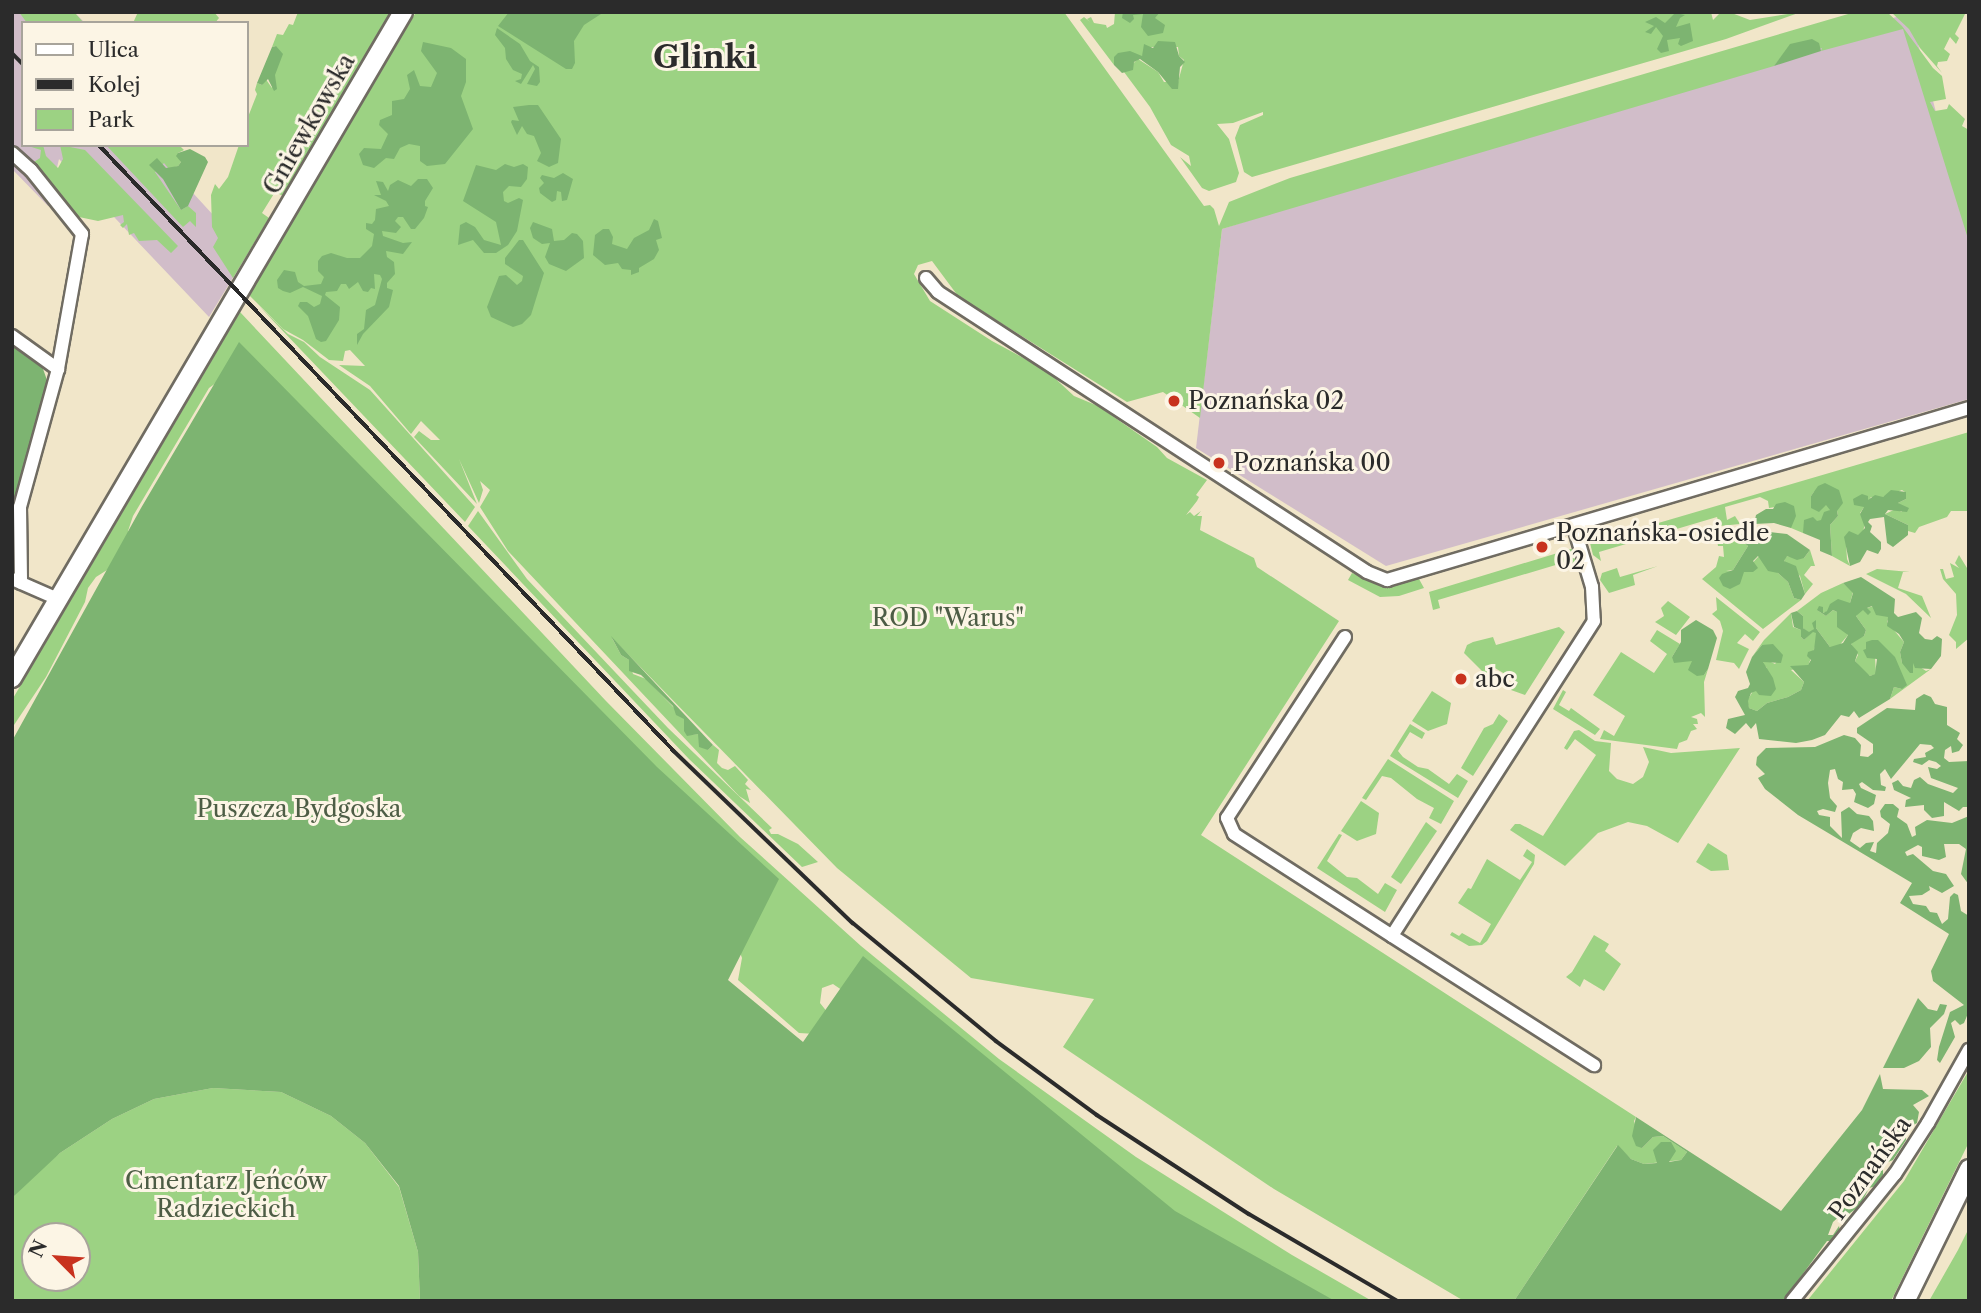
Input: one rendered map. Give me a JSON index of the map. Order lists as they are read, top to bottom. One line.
{"streets":{"main road":["Gniewkowska"],"street":["Poznańska"]},"districts":["Glinki"],"parks":["ROD \"Warus\"","Puszcza Bydgoska","Cmentarz Jeńców Radzieckich"],"places":["Poznańska 02","Poznańska 00","Poznańska-osiedle 02","abc"],"legend":["Ulica","Kolej","Park"],"north":"top left"}
